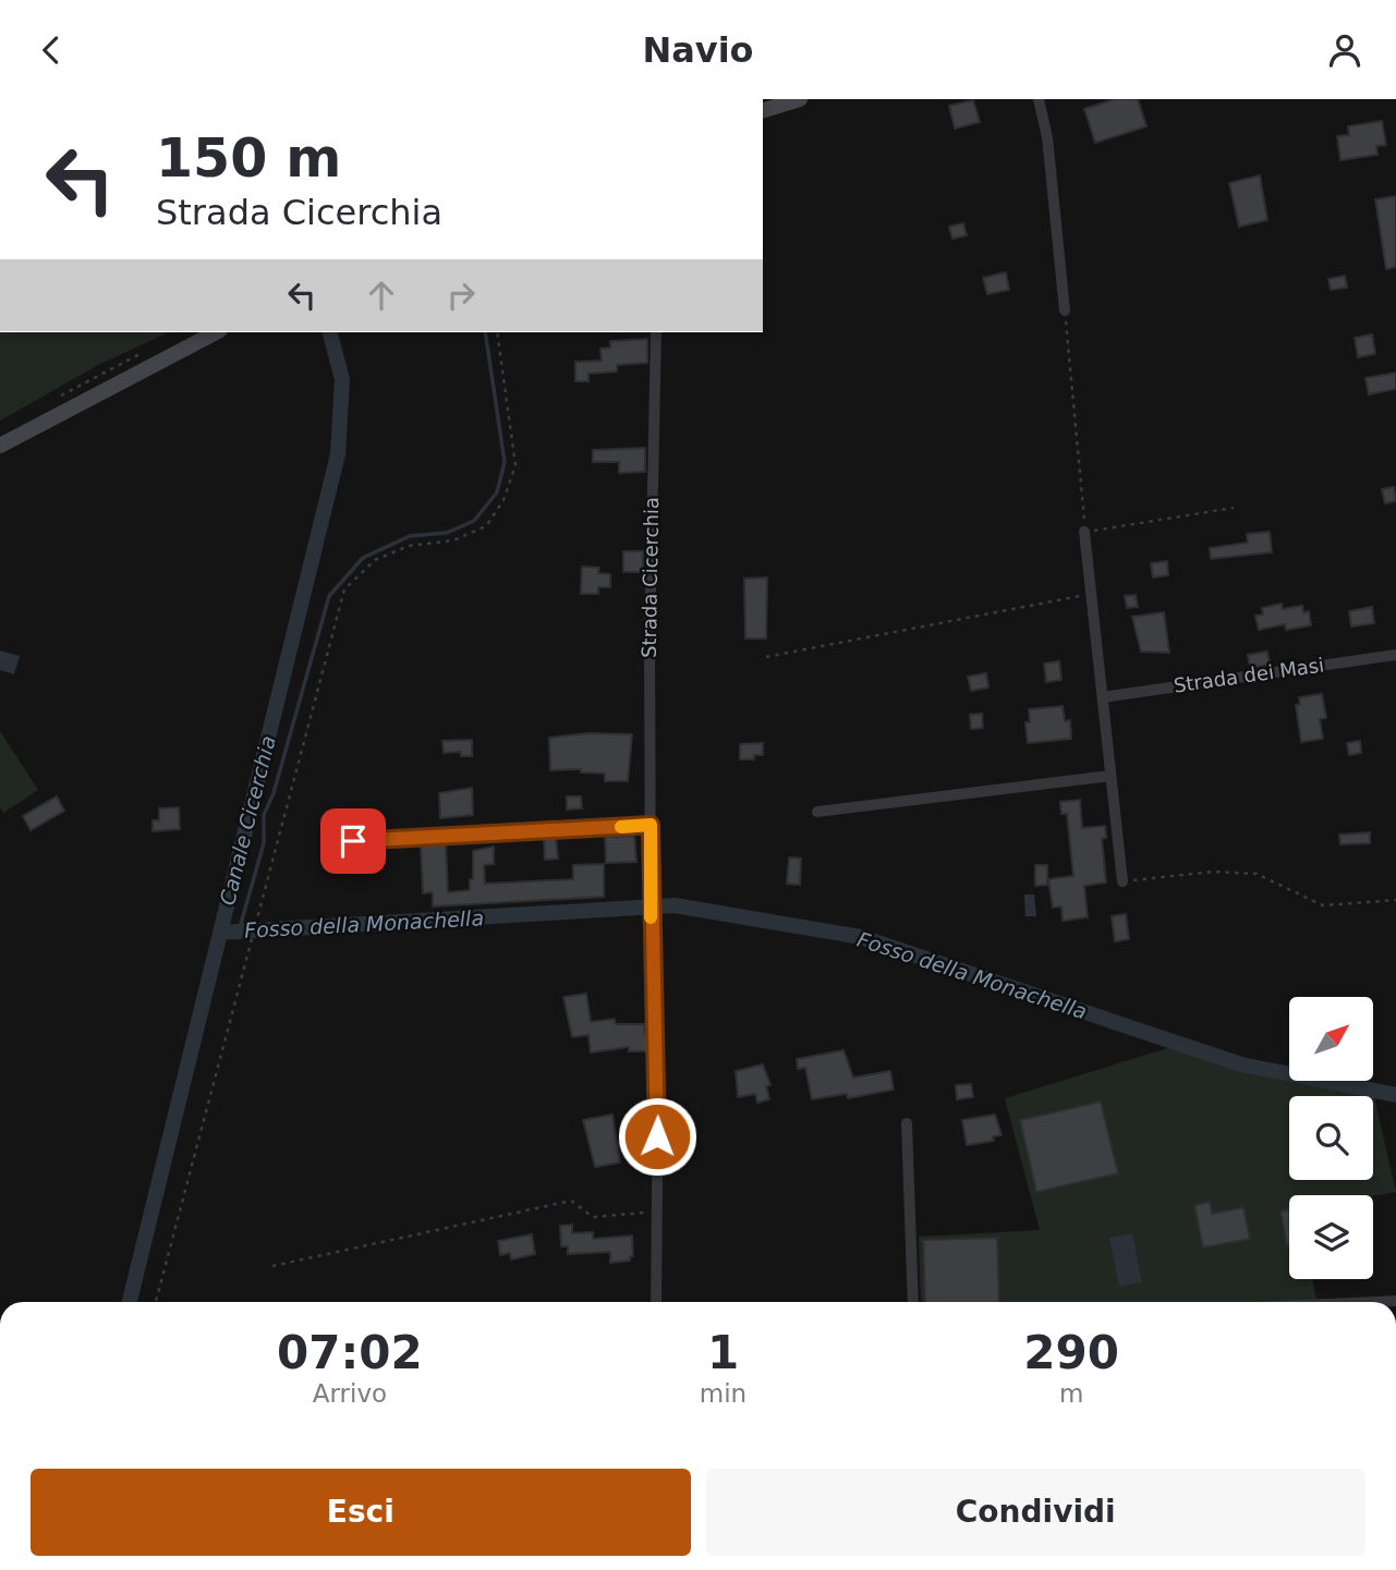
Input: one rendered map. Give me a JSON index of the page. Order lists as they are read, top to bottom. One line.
{"streets":{"street":["Strada Cicerchia","Strada dei Masi"]},"water":["Canale Cicerchia","Fosso della Monachella"],"north":"top right","page":{"header":"Navio","turn":["150 m","Strada Cicerchia"],"eta":["07:02","Arrivo","1","min","290","m"],"buttons":["Esci","Condividi"]}}
